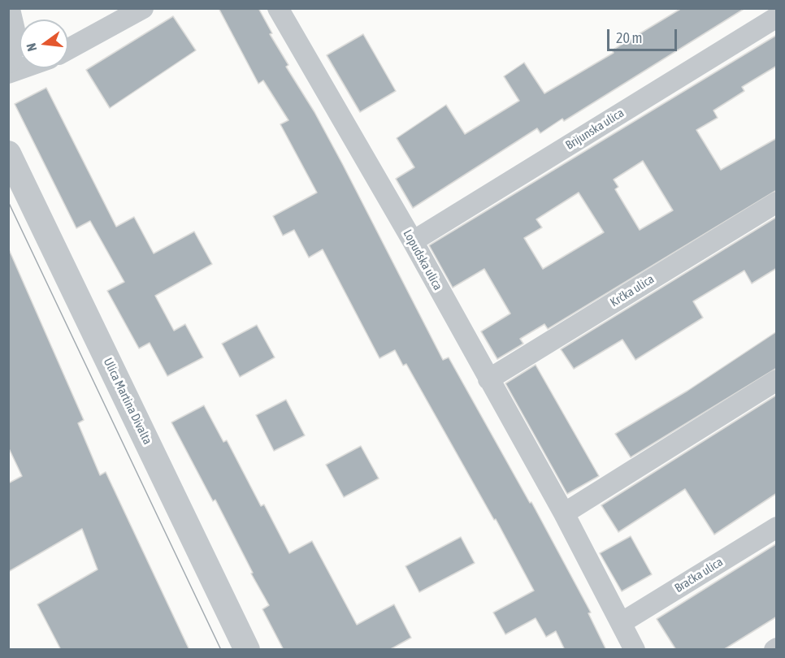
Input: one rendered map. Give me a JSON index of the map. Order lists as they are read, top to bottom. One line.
{"streets":{"street":["Brijunska ulica","Lopudska ulica","Krčka ulica","Ulica Martina Divalta","Bračka ulica"]},"crossings":[["Brijunska ulica","Lopudska ulica"],["Lopudska ulica","Krčka ulica"],["Lopudska ulica","Bračka ulica"]],"scale_bar":"20 m","north":"left"}
